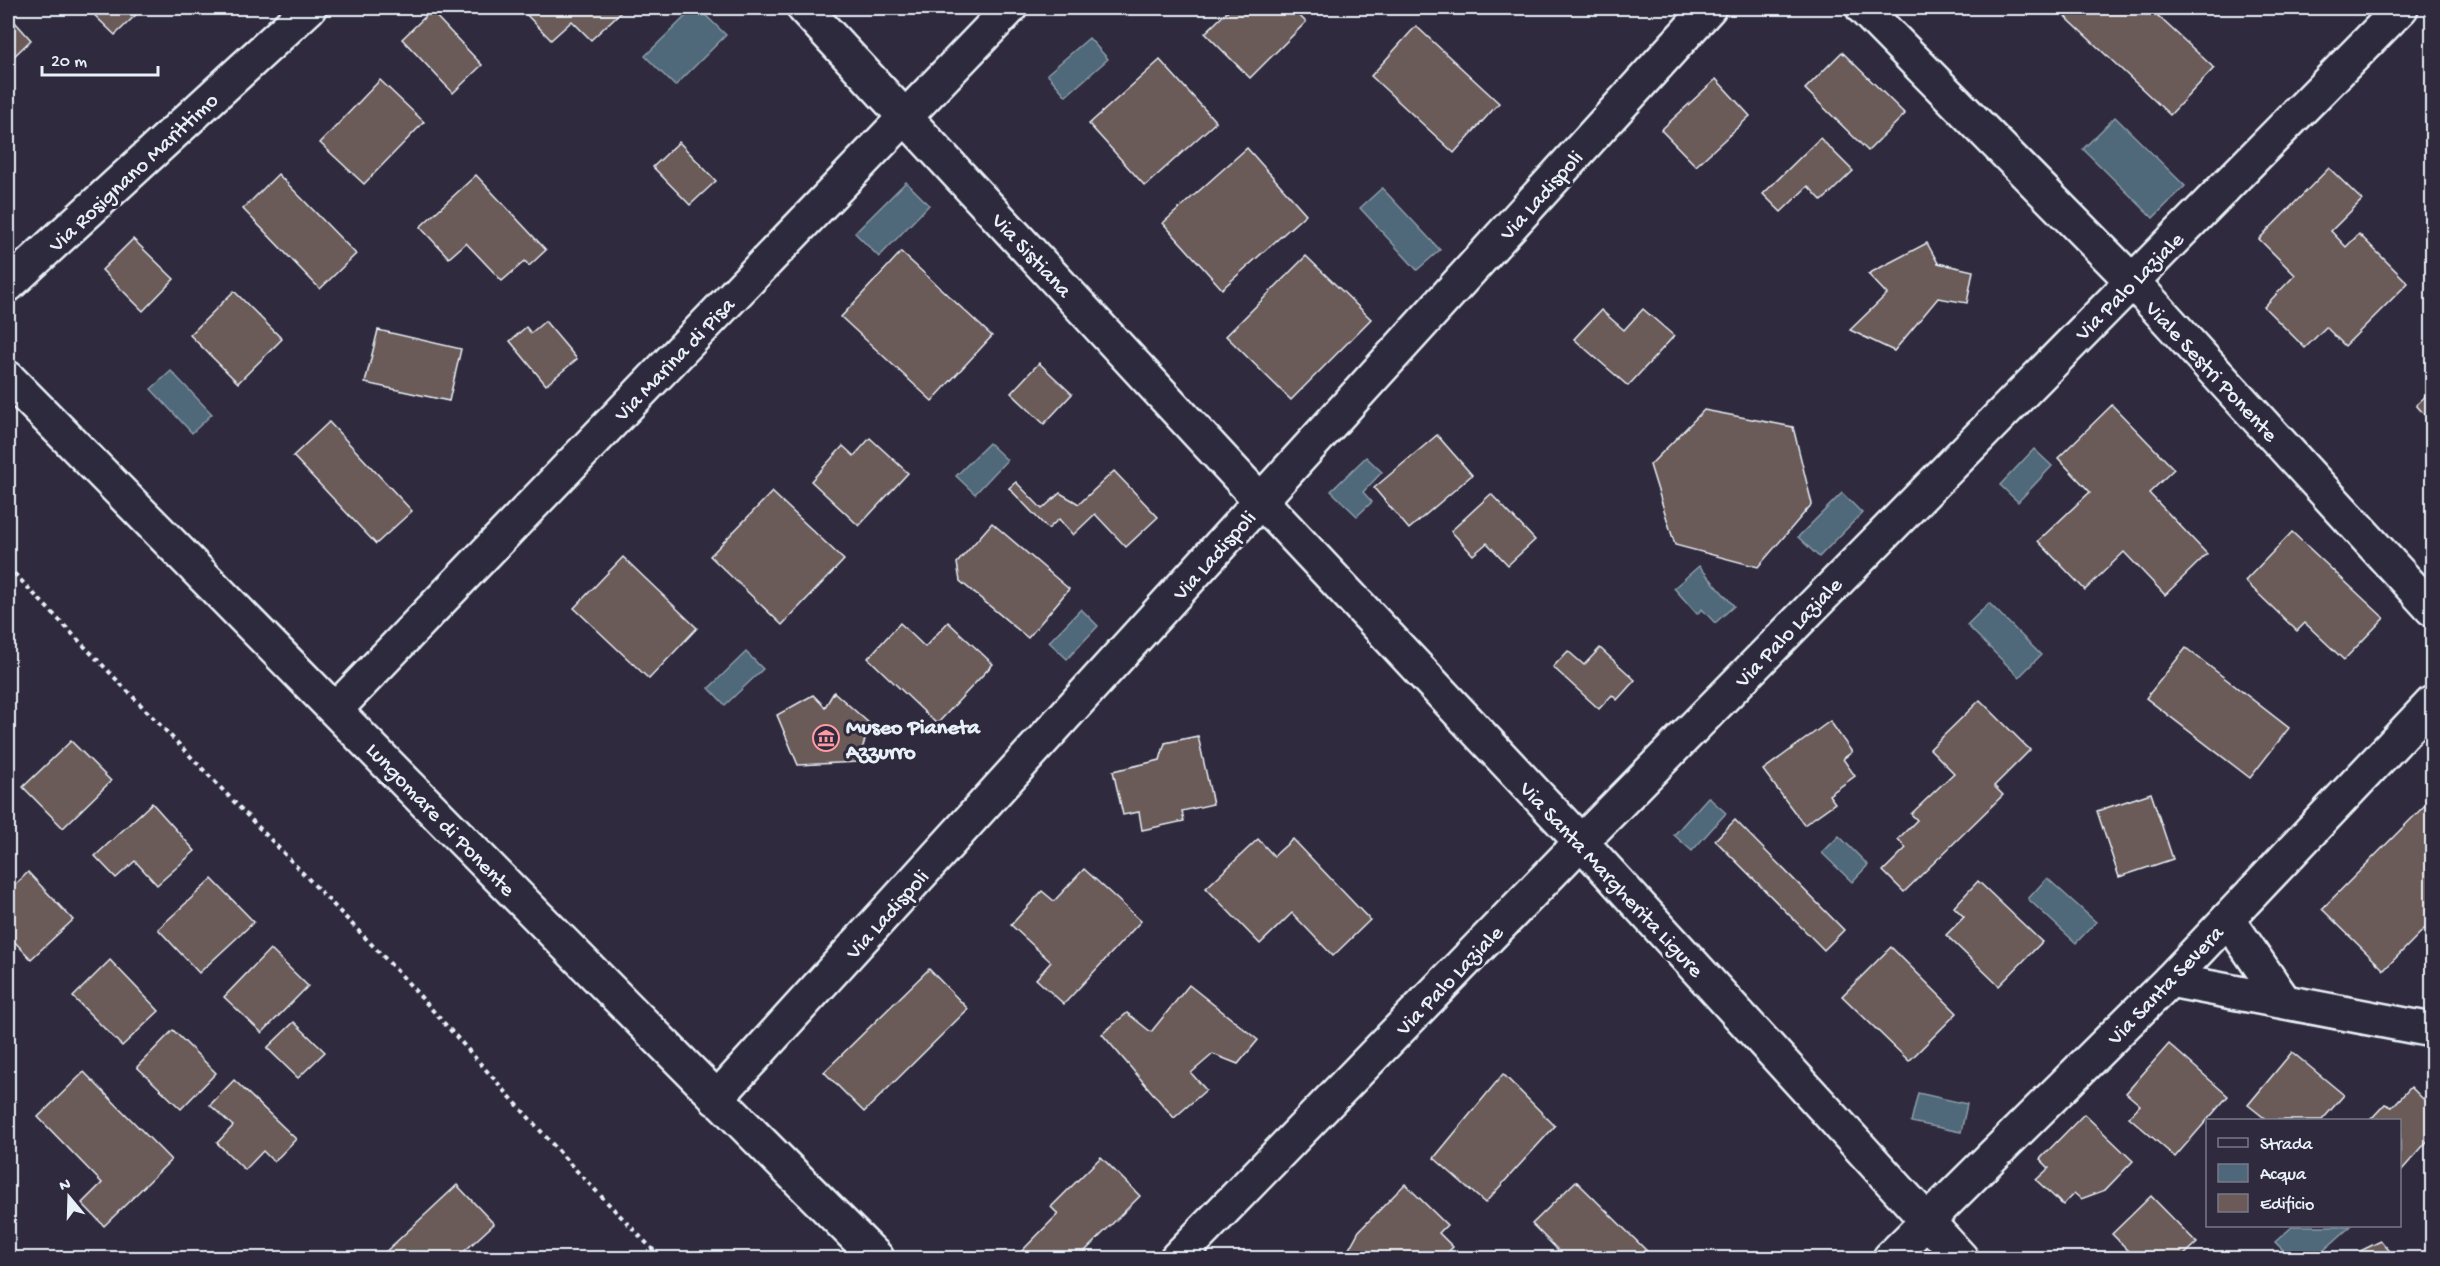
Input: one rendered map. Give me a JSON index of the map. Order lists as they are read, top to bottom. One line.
{"streets":{"street":["Via Rosignano Marittimo","Via Ladispoli","Via Sistiana","Via Palo Laziale","Via Marina di Pisa","Viale Sestri Ponente","Lungomare di Ponente","Via Santa Margherita Ligure","Via Santa Severa"]},"crossings":[["Via Ladispoli","Via Sistiana"],["Via Ladispoli","Lungomare di Ponente"],["Via Ladispoli","Via Santa Margherita Ligure"],["Via Sistiana","Via Marina di Pisa"],["Via Sistiana","Via Santa Margherita Ligure"],["Via Palo Laziale","Viale Sestri Ponente"],["Via Palo Laziale","Via Santa Margherita Ligure"],["Via Marina di Pisa","Lungomare di Ponente"],["Via Santa Margherita Ligure","Via Santa Severa"]],"places":{"museum":["Museo Pianeta Azzurro"]},"legend":["Strada","Acqua","Edificio"],"scale_bar":"20 m","north":"top"}
